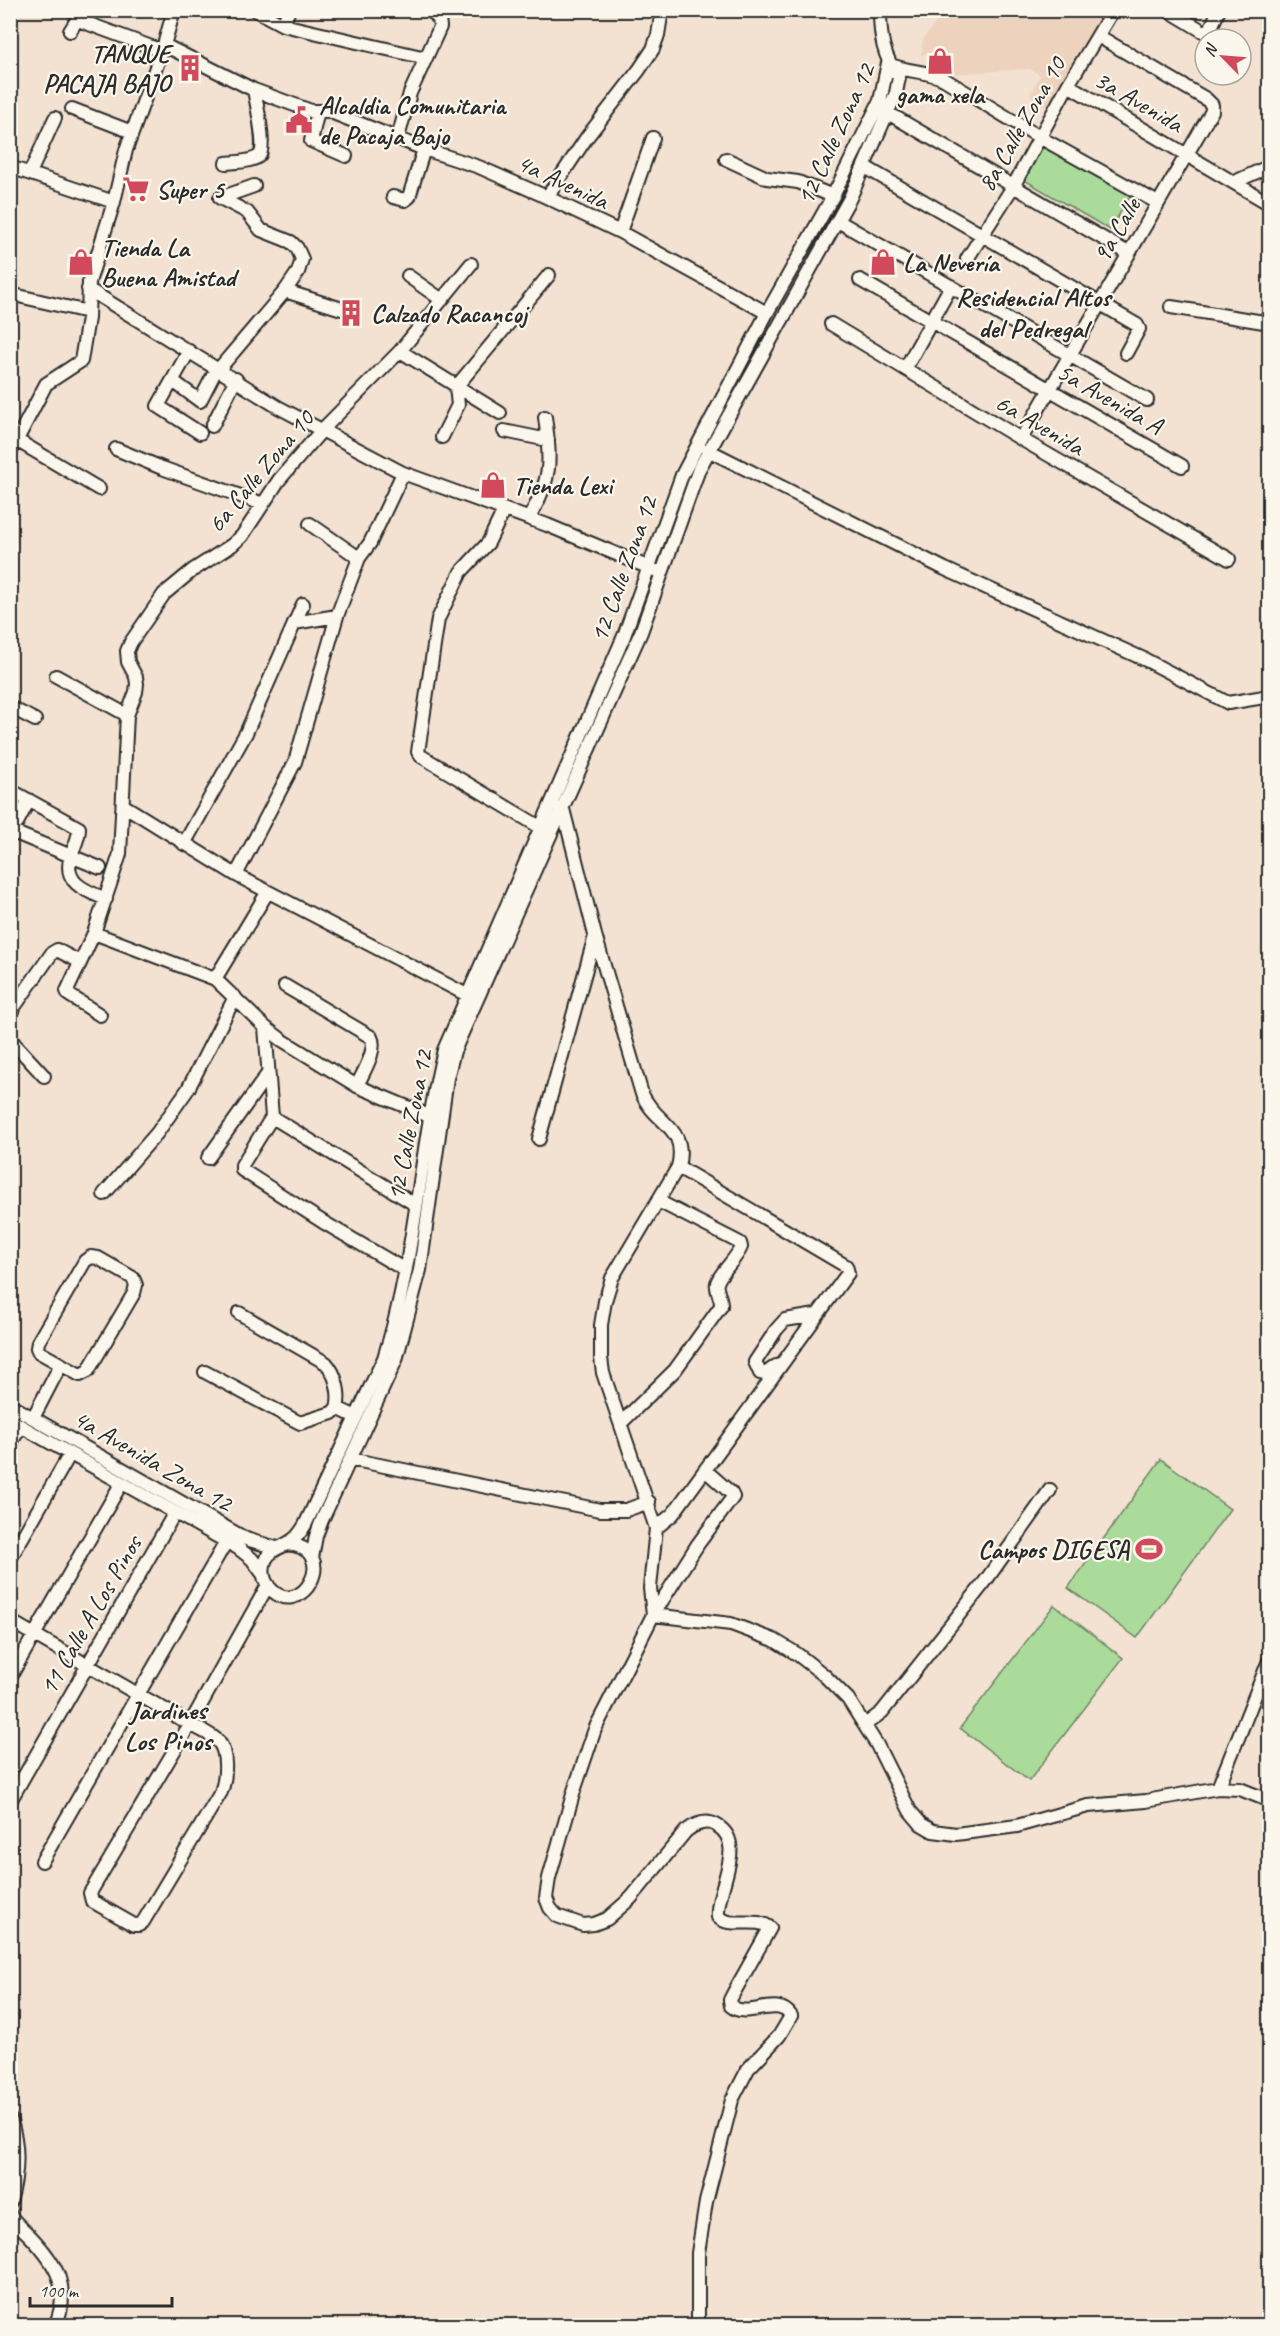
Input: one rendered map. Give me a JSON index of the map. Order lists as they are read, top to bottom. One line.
{"streets":{"street":["3a Avenida","8a Calle Zona 10","12 Calle Zona 12","4a Avenida","9a Calle","5a Avenida A","6a Avenida","6a Calle Zona 10","4a Avenida Zona 12","11 Calle A Los Pinos"]},"crossings":[["3a Avenida","8a Calle Zona 10"],["3a Avenida","9a Calle"],["8a Calle Zona 10","9a Calle"],["12 Calle Zona 12","4a Avenida"],["12 Calle Zona 12","4a Avenida Zona 12"],["9a Calle","5a Avenida A"],["9a Calle","6a Avenida"],["4a Avenida Zona 12","11 Calle A Los Pinos"]],"districts":["Residencial Altos del Pedregal","Jardines Los Pinos"],"places":{"shop":["gama xela","Tienda La Buena Amistad","La Nevería","Tienda Lexi"],"building":["TANQUE PACAJA BAJO","Calzado Racancoj"],"public building":["Alcaldia Comunitaria de Pacaja Bajo"],"supermarket":["Super 5"],"sports":["Campos DIGESA"]},"scale_bar":"100 m","north":"top left"}
